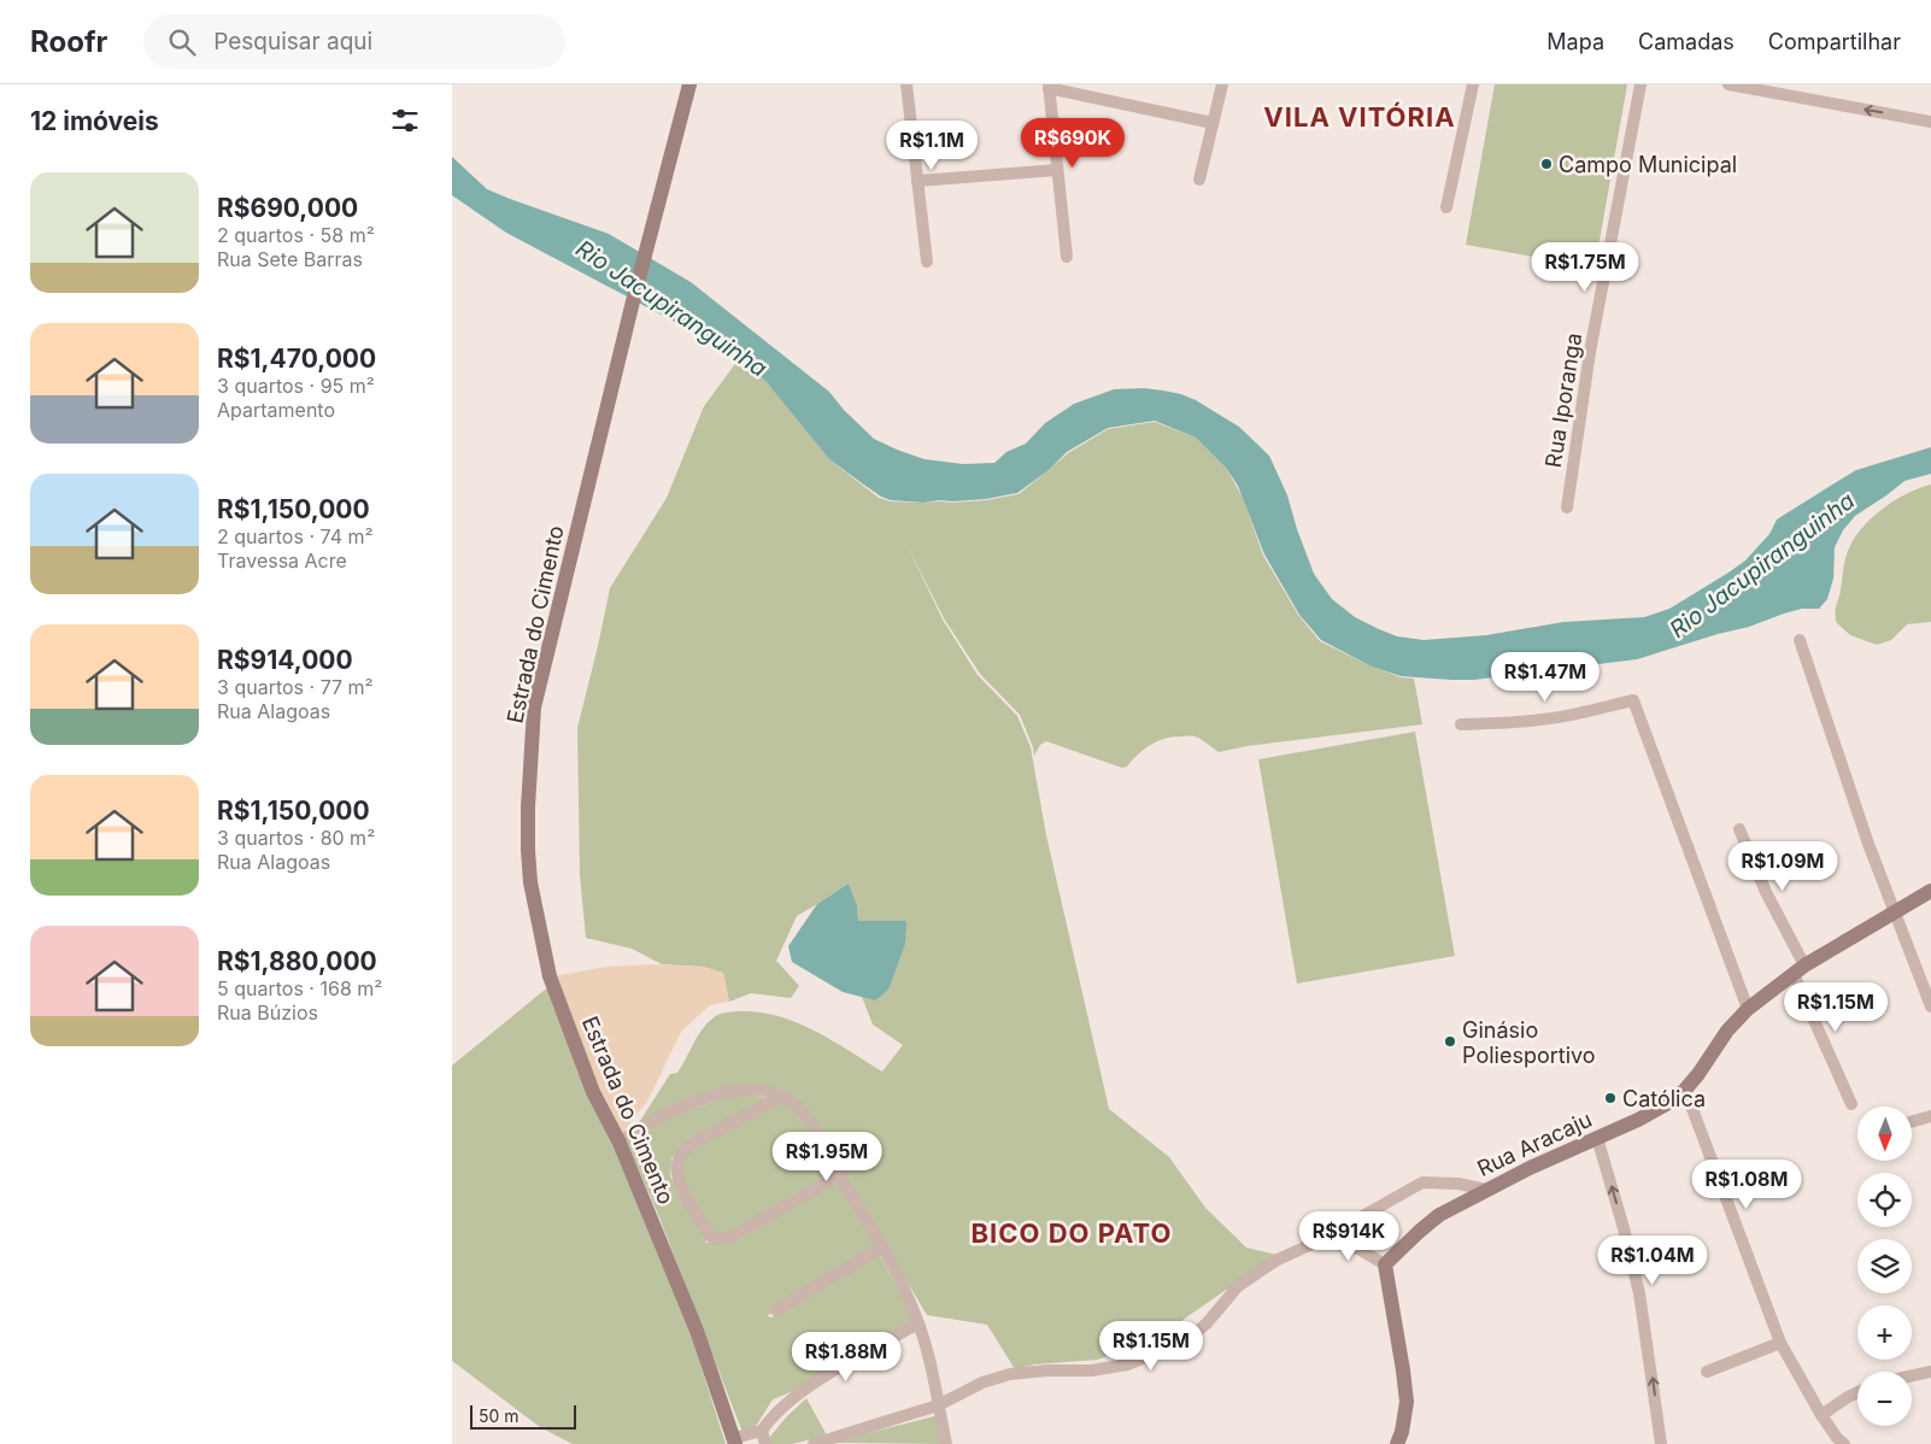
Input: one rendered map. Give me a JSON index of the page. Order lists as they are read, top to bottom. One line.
{"streets":{"street":["Rua Iporanga","Estrada do Cimento","Rua Aracaju"]},"districts":["VILA VITÓRIA","BICO DO PATO"],"water":["Rio Jacupiranguinha"],"places":["Campo Municipal","Ginásio Poliesportivo","Católica"],"scale_bar":"50 m","north":"bottom","page":{"header":"Roofr","search":"Pesquisar aqui","nav":["Mapa","Camadas","Compartilhar"],"heading":"12 imóveis","price":["R$690K","R$1.1M","R$1.75M","R$1.47M","R$1.09M","R$1.15M","R$1.95M","R$1.08M","R$914K","R$1.04M","R$1.15M","R$1.88M"],"list":[{"name":"R$690,000","note":"2 quartos · 58 m² · Rua Sete Barras"},{"name":"R$1,470,000","note":"3 quartos · 95 m² · Apartamento"},{"name":"R$1,150,000","note":"2 quartos · 74 m² · Travessa Acre"},{"name":"R$914,000","note":"3 quartos · 77 m² · Rua Alagoas"},{"name":"R$1,150,000","note":"3 quartos · 80 m² · Rua Alagoas"},{"name":"R$1,880,000","note":"5 quartos · 168 m² · Rua Búzios"}],"map_buttons":["+","−"],"scale":"50 m"}}
